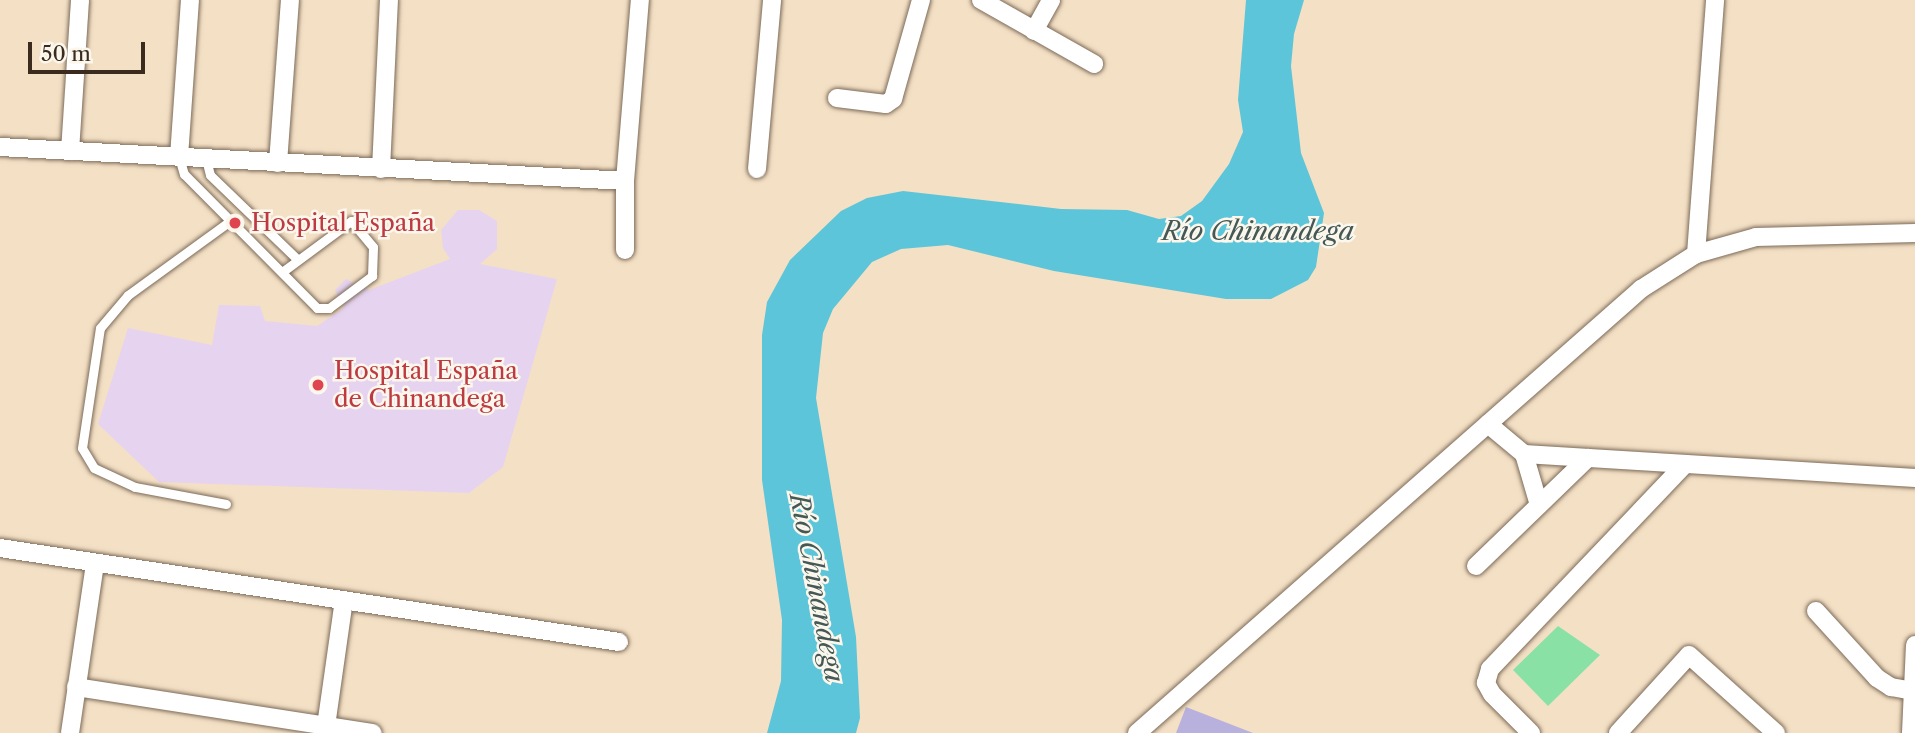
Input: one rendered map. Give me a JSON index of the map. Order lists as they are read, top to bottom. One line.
{"water":["Río Chinandega"],"places":["Hospital España","Hospital España de Chinandega"],"scale_bar":"50 m"}
